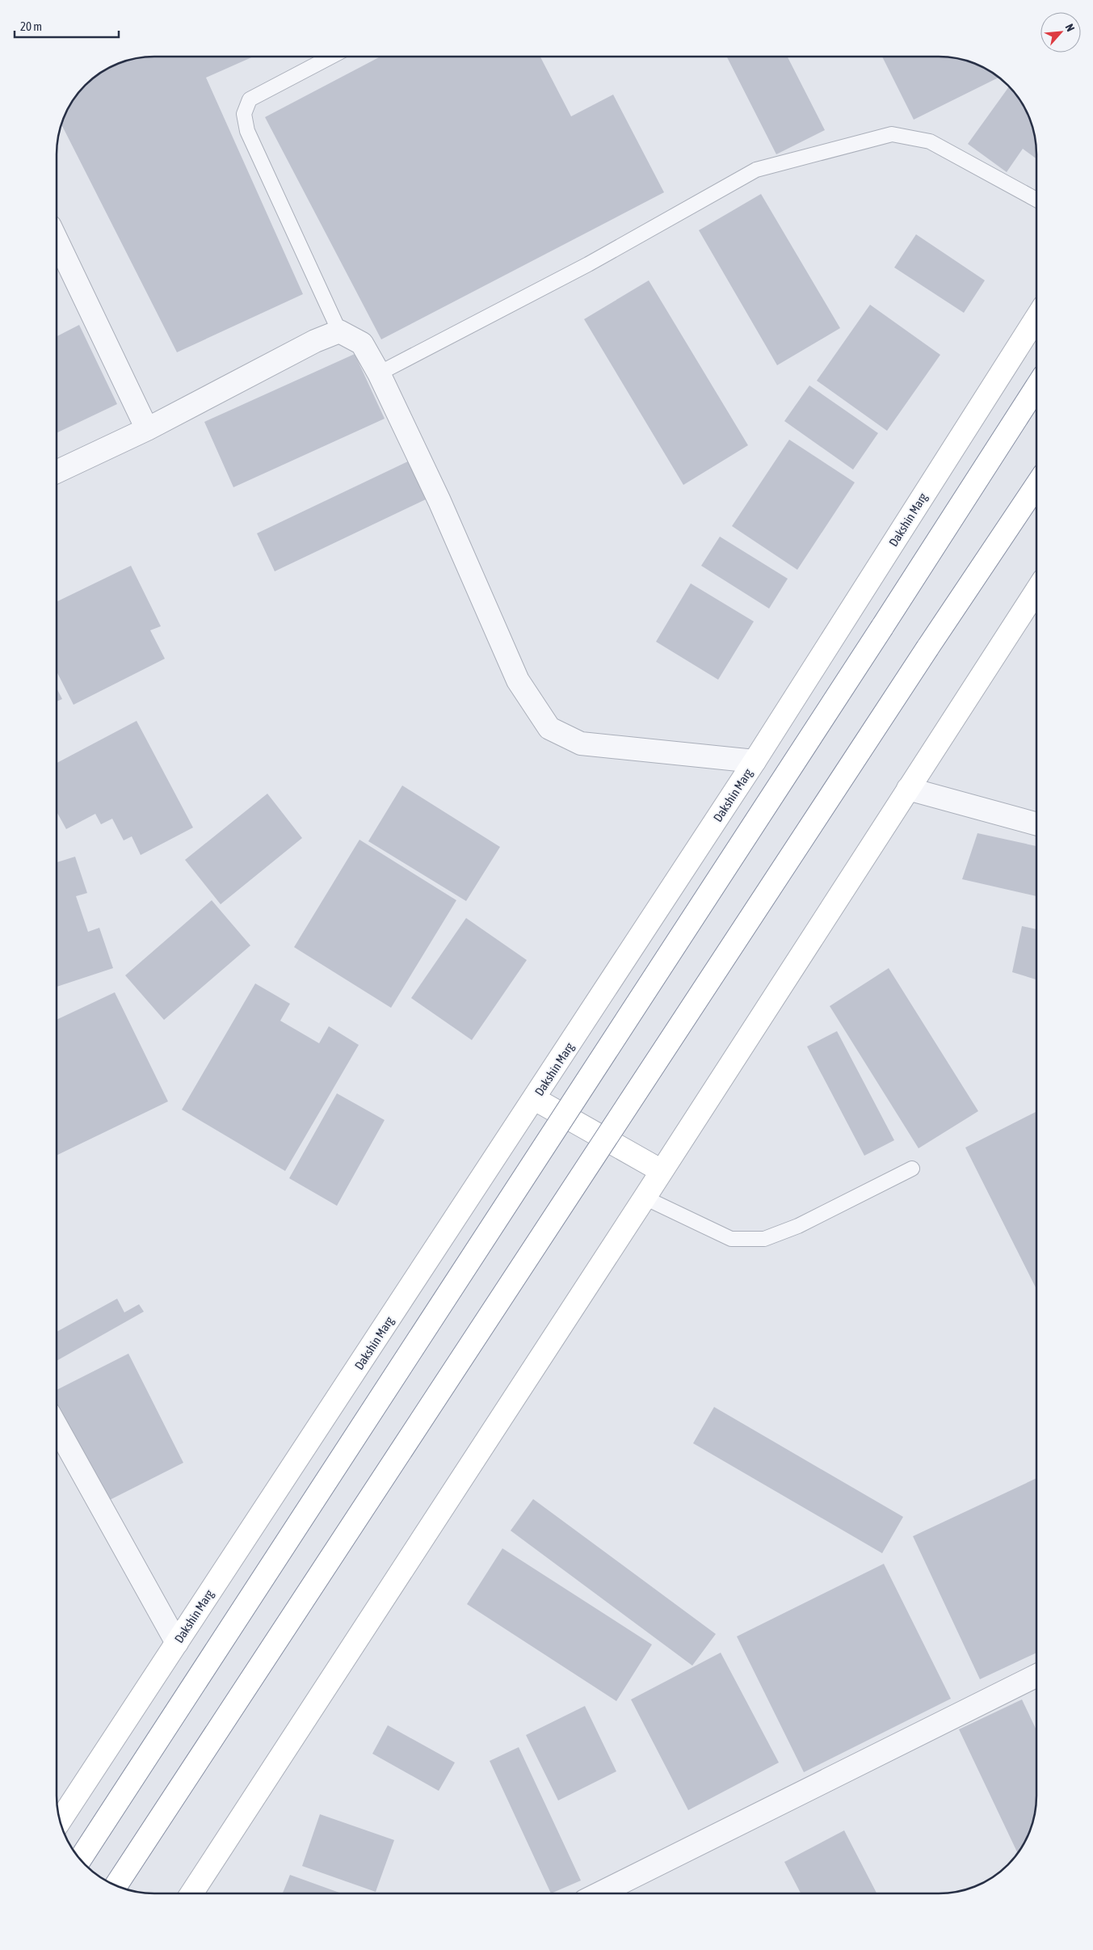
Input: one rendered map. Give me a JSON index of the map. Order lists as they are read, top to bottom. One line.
{"streets":{"main road":["Dakshin Marg"]},"scale_bar":"20 m","north":"top right"}
